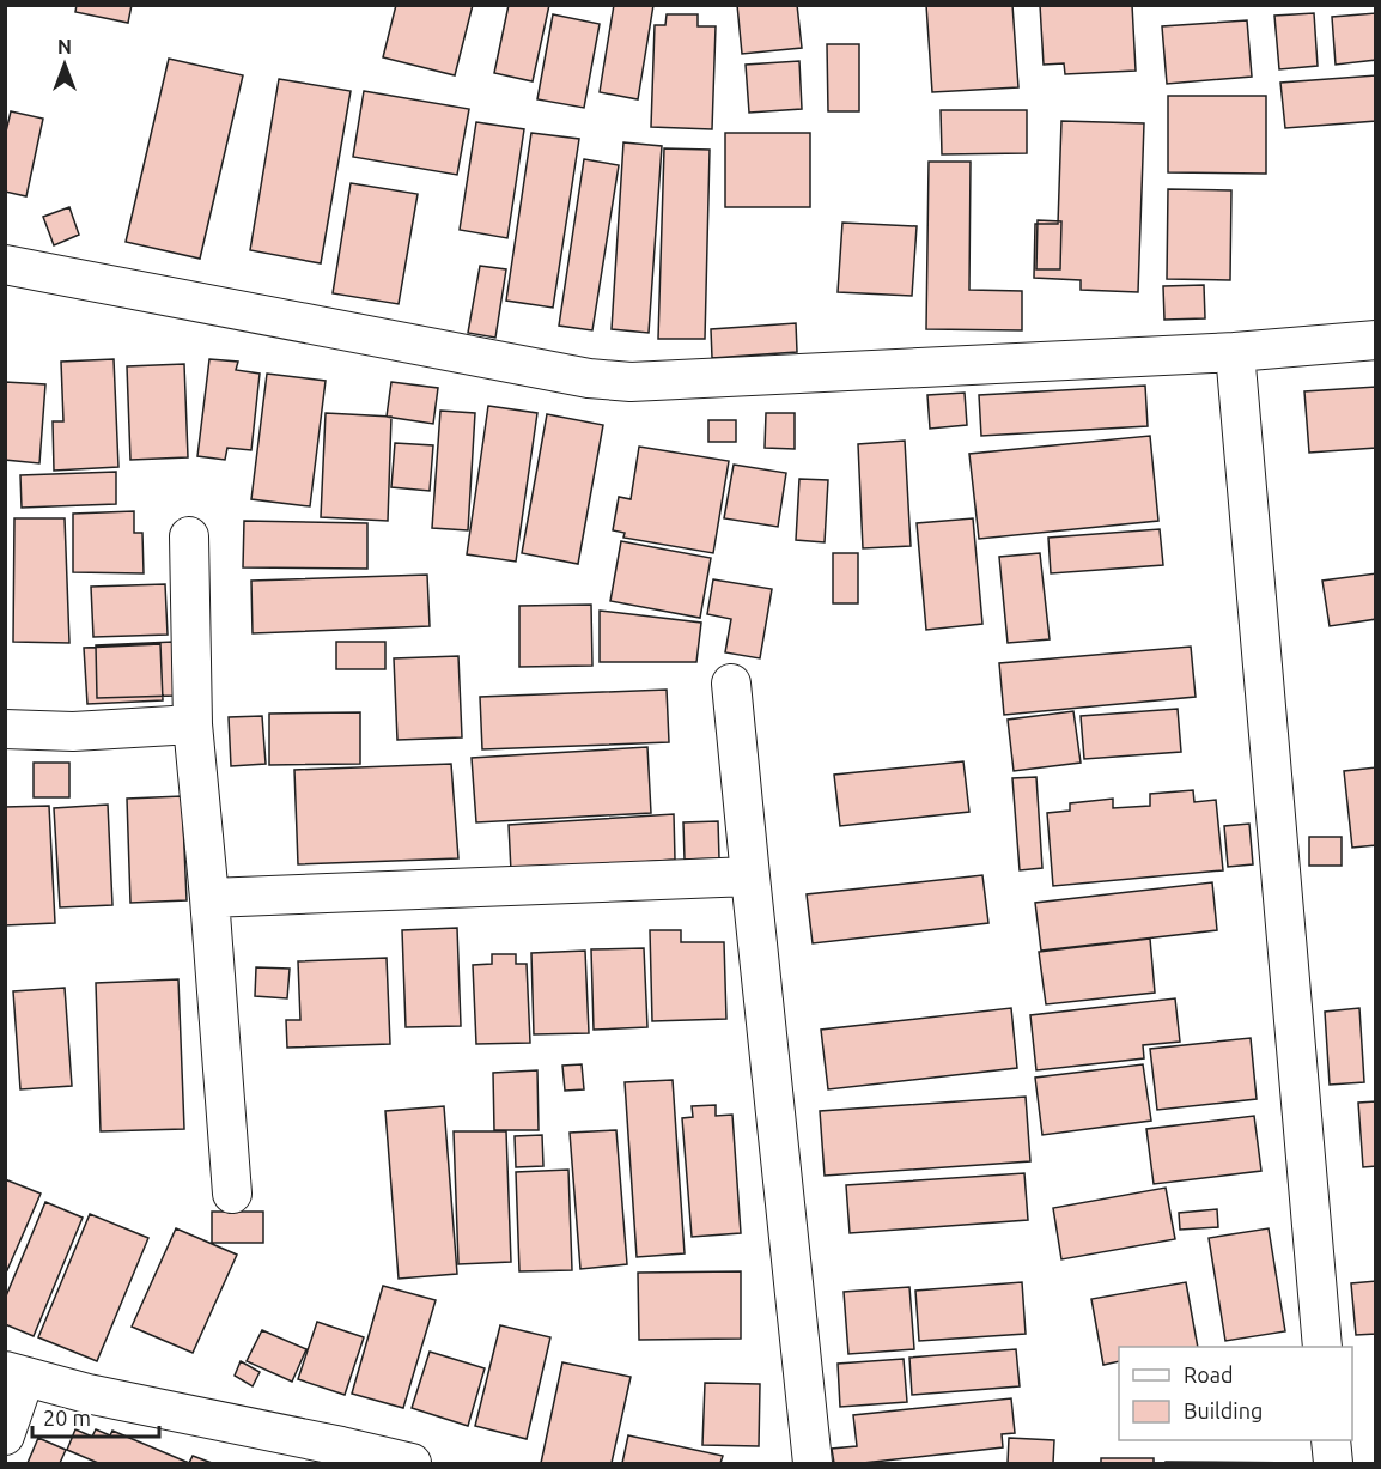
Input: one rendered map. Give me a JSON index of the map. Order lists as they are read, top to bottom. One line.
{"legend":["Road","Building"],"scale_bar":"20 m","north":"top"}
